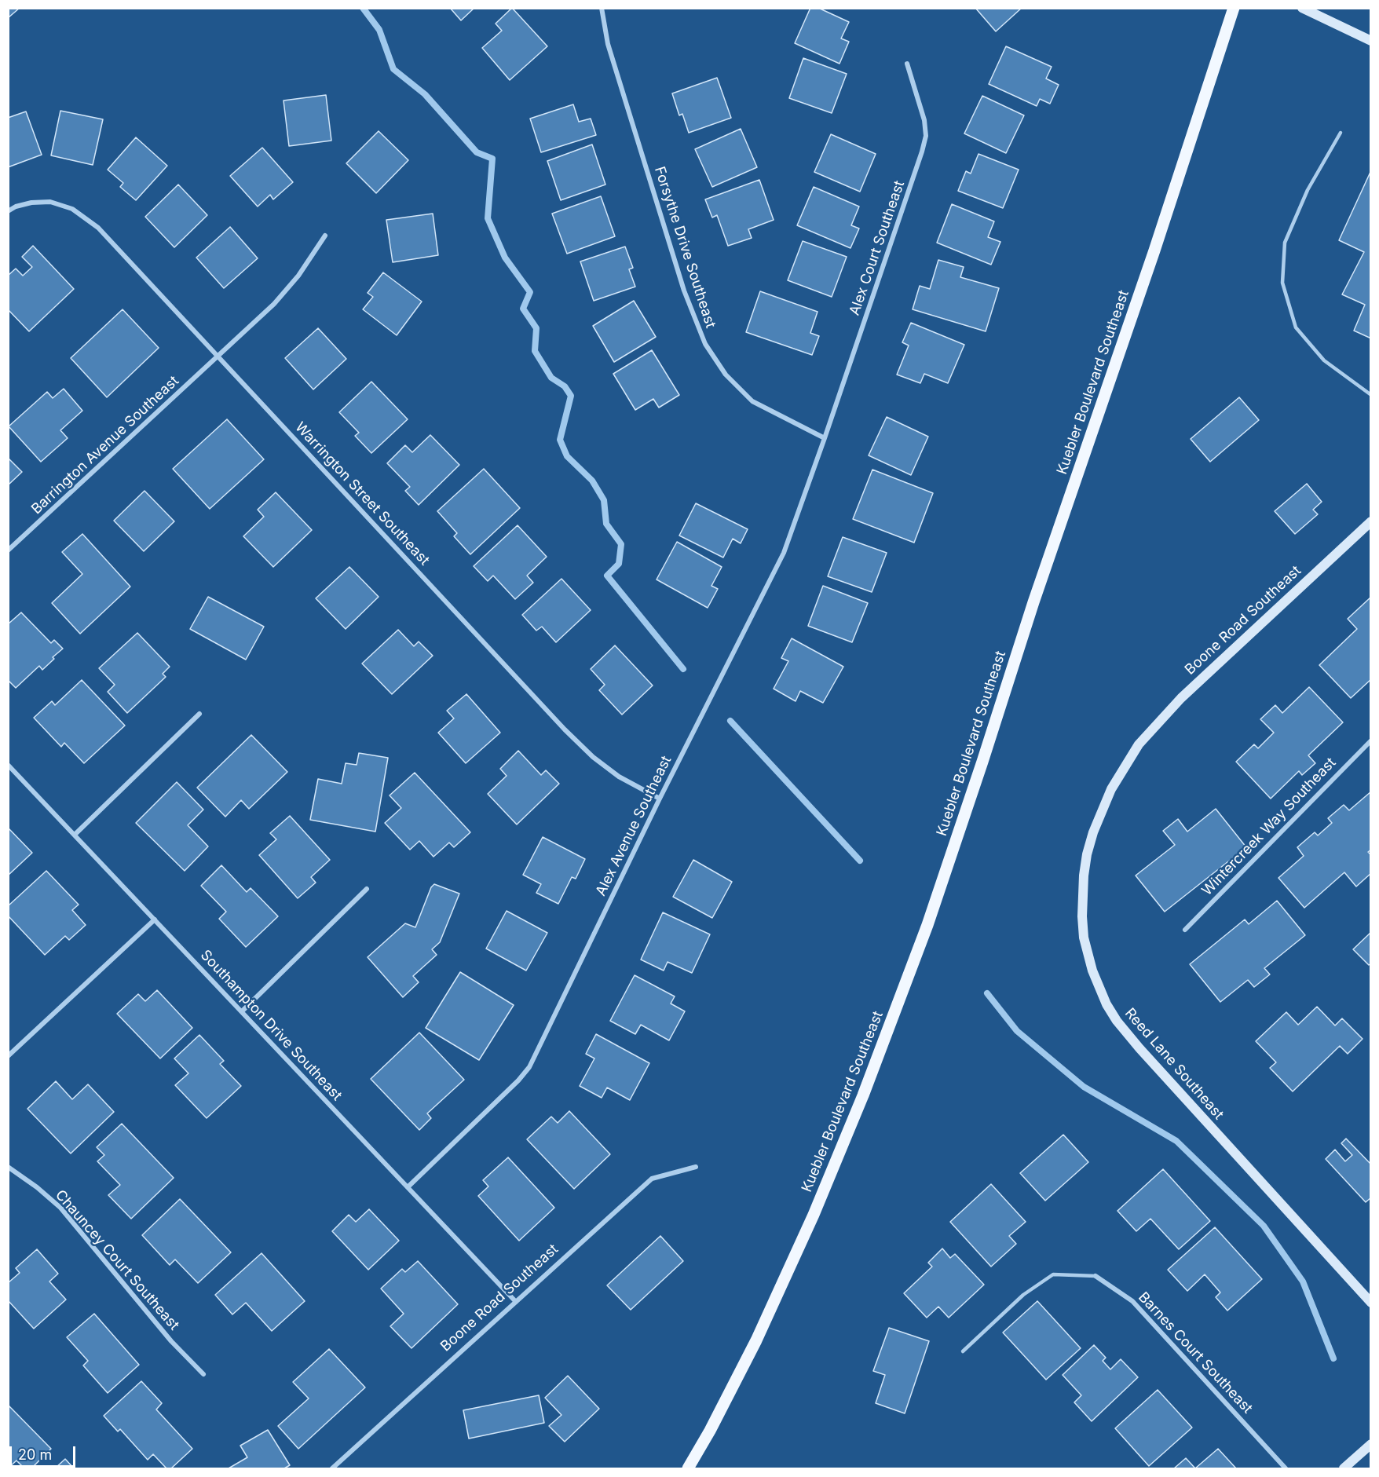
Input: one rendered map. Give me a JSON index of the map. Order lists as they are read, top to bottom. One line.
{"streets":{"main road":["Kuebler Boulevard Southeast"],"street":["Forsythe Drive Southeast","Alex Court Southeast","Barrington Avenue Southeast","Warrington Street Southeast","Boone Road Southeast","Alex Avenue Southeast","Wintercreek Way Southeast","Southampton Drive Southeast","Reed Lane Southeast","Chauncey Court Southeast","Barnes Court Southeast"]},"crossings":[["Forsythe Drive Southeast","Alex Court Southeast"],["Forsythe Drive Southeast","Alex Avenue Southeast"],["Alex Court Southeast","Alex Avenue Southeast"],["Barrington Avenue Southeast","Warrington Street Southeast"],["Warrington Street Southeast","Alex Avenue Southeast"],["Boone Road Southeast","Southampton Drive Southeast"],["Boone Road Southeast","Reed Lane Southeast"],["Alex Avenue Southeast","Southampton Drive Southeast"]],"scale_bar":"20 m"}
